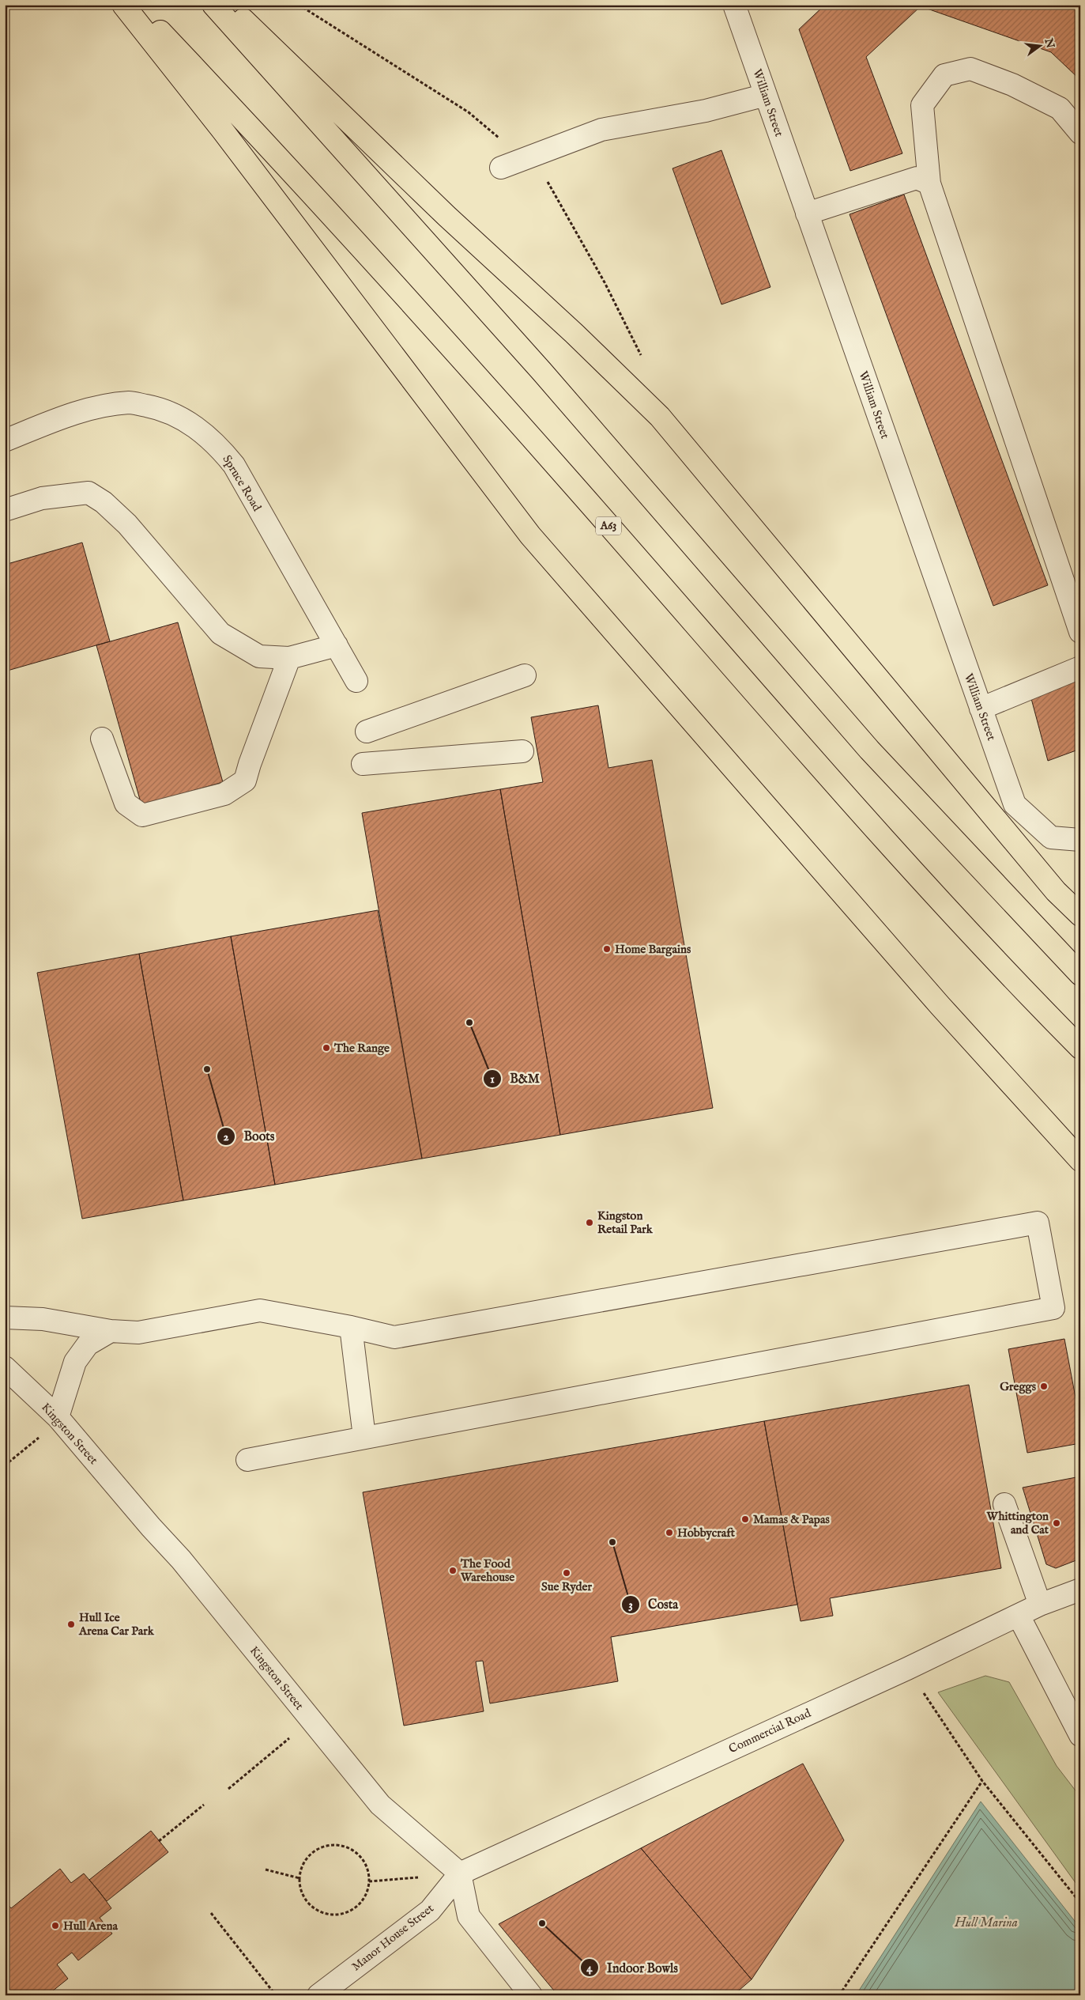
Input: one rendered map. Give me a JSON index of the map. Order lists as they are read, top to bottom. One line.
{"streets":{"highway":["A63"],"street":["William Street","Spruce Road","Kingston Street","Commercial Road","Manor House Street"]},"crossings":[["Kingston Street","Commercial Road"],["Kingston Street","Manor House Street"],["Commercial Road","Manor House Street"]],"water":["Hull Marina"],"places":["Home Bargains","B&M","The Range","Boots","Kingston Retail Park","Greggs","Mamas & Papas","Whittington and Cat","Hobbycraft","Costa","The Food Warehouse","Sue Ryder","Hull Ice Arena Car Park","Indoor Bowls","Hull Arena"],"north":"right"}
